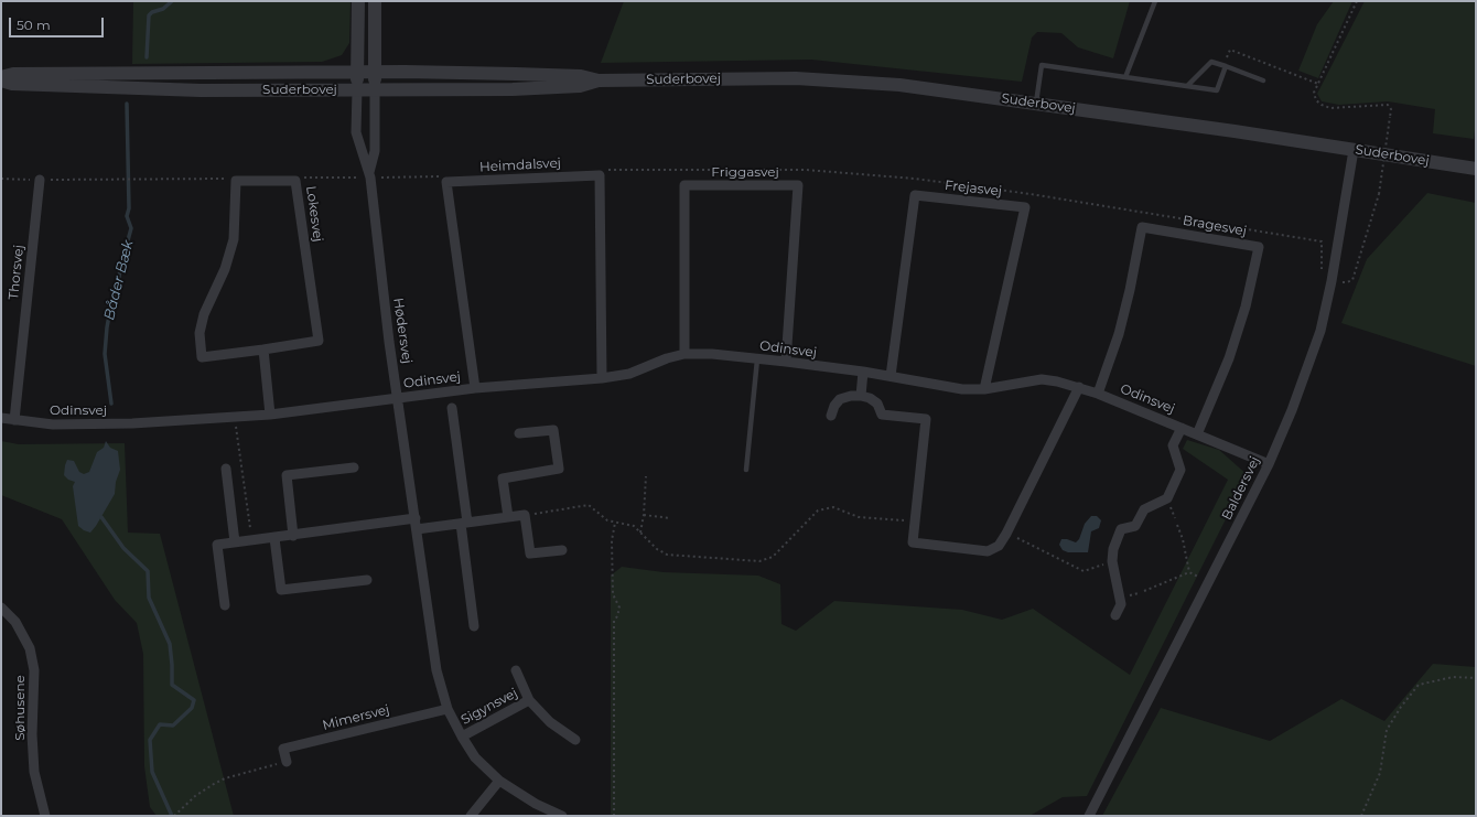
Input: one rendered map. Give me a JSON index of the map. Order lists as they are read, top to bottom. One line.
{"streets":{"street":["Suderbovej","Heimdalsvej","Friggasvej","Frejasvej","Lokesvej","Bragesvej","Thorsvej","Hødersvej","Odinsvej","Baldersvej","Sigynsvej","Søhusene","Mimersvej"]},"crossings":[["Suderbovej","Hødersvej"],["Suderbovej","Baldersvej"],["Heimdalsvej","Odinsvej"],["Friggasvej","Odinsvej"],["Frejasvej","Odinsvej"],["Bragesvej","Odinsvej"],["Thorsvej","Odinsvej"],["Hødersvej","Odinsvej"],["Hødersvej","Sigynsvej"],["Hødersvej","Mimersvej"],["Odinsvej","Baldersvej"]],"water":["Båder Bæk"],"scale_bar":"50 m"}
